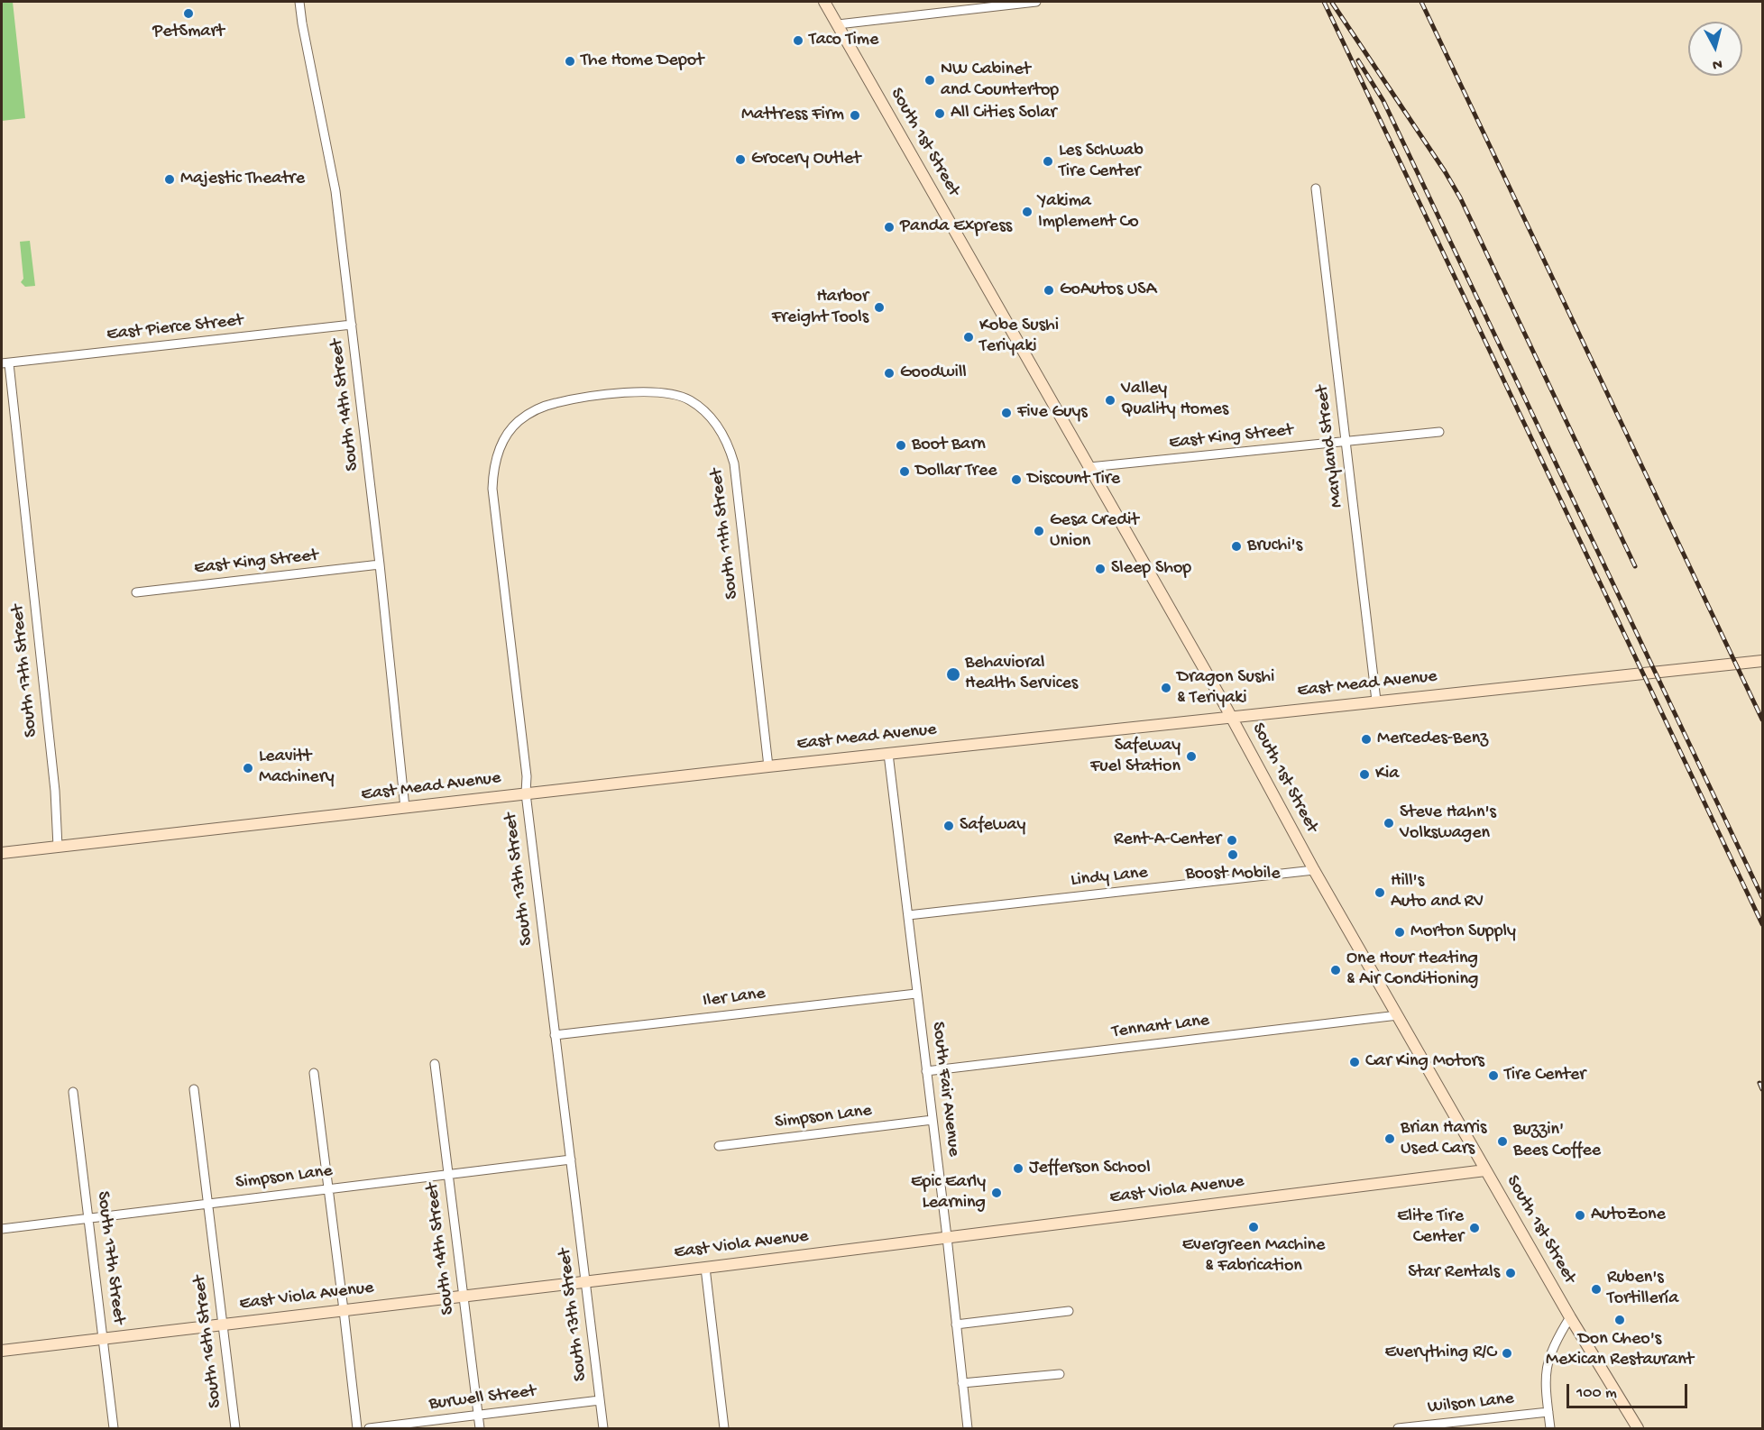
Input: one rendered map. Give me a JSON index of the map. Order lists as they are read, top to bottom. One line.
{"streets":{"street":["South 1st Street","East Pierce Street","South 14th Street","East King Street","Maryland Street","South 11th Street","South 17th Street","East Mead Avenue","Lindy Lane","South 13th Street","Iler Lane","Tennant Lane","South Fair Avenue","Simpson Lane","East Viola Avenue","South 16th Street","Burwell Street","Wilson Lane"]},"crossings":[["South 1st Street","East King Street"],["South 1st Street","East Mead Avenue"],["South 1st Street","Lindy Lane"],["South 1st Street","Tennant Lane"],["South 1st Street","East Viola Avenue"],["East Pierce Street","South 14th Street"],["East Pierce Street","South 17th Street"],["South 14th Street","East King Street"],["South 14th Street","East Mead Avenue"],["South 14th Street","Simpson Lane"],["South 14th Street","East Viola Avenue"],["South 14th Street","Burwell Street"],["East King Street","Maryland Street"],["Maryland Street","East Mead Avenue"],["South 11th Street","East Mead Avenue"],["South 11th Street","South 13th Street"],["South 17th Street","East Mead Avenue"],["South 17th Street","Simpson Lane"],["South 17th Street","East Viola Avenue"],["East Mead Avenue","South 13th Street"],["East Mead Avenue","South Fair Avenue"],["Lindy Lane","South Fair Avenue"],["South 13th Street","Iler Lane"],["South 13th Street","Simpson Lane"],["South 13th Street","East Viola Avenue"],["South 13th Street","Burwell Street"],["Iler Lane","South Fair Avenue"],["Tennant Lane","South Fair Avenue"],["South Fair Avenue","Simpson Lane"],["South Fair Avenue","East Viola Avenue"],["Simpson Lane","South 16th Street"],["East Viola Avenue","South 16th Street"]],"places":["PetSmart","Taco Time","The Home Depot","NW Cabinet and Countertop","All Cities Solar","Mattress Firm","Grocery Outlet","Les Schwab Tire Center","Majestic Theatre","Yakima Implement Co","Panda Express","GoAutos USA","Harbor Freight Tools","Kobe Sushi Teriyaki","Goodwill","Valley Quality Homes","Five Guys","Boot Barn","Dollar Tree","Discount Tire","Gesa Credit Union","Bruchi's","Sleep Shop","Behavioral Health Services","Dragon Sushi & Teriyaki","Mercedes-Benz","Safeway Fuel Station","Leavitt Machinery","Kia","Steve Hahn's Volkswagen","Safeway","Rent-A-Center","Boost Mobile","Hill's Auto and RV","Morton Supply","One Hour Heating & Air Conditioning","Car King Motors","Tire Center","Brian Harris Used Cars","Buzzin' Bees Coffee","Jefferson School","Epic Early Learning","AutoZone","Evergreen Machine & Fabrication","Elite Tire Center","Star Rentals","Ruben's Tortillería","Don Cheo's Mexican Restaurant","Everything R/C"],"scale_bar":"100 m","north":"bottom"}
